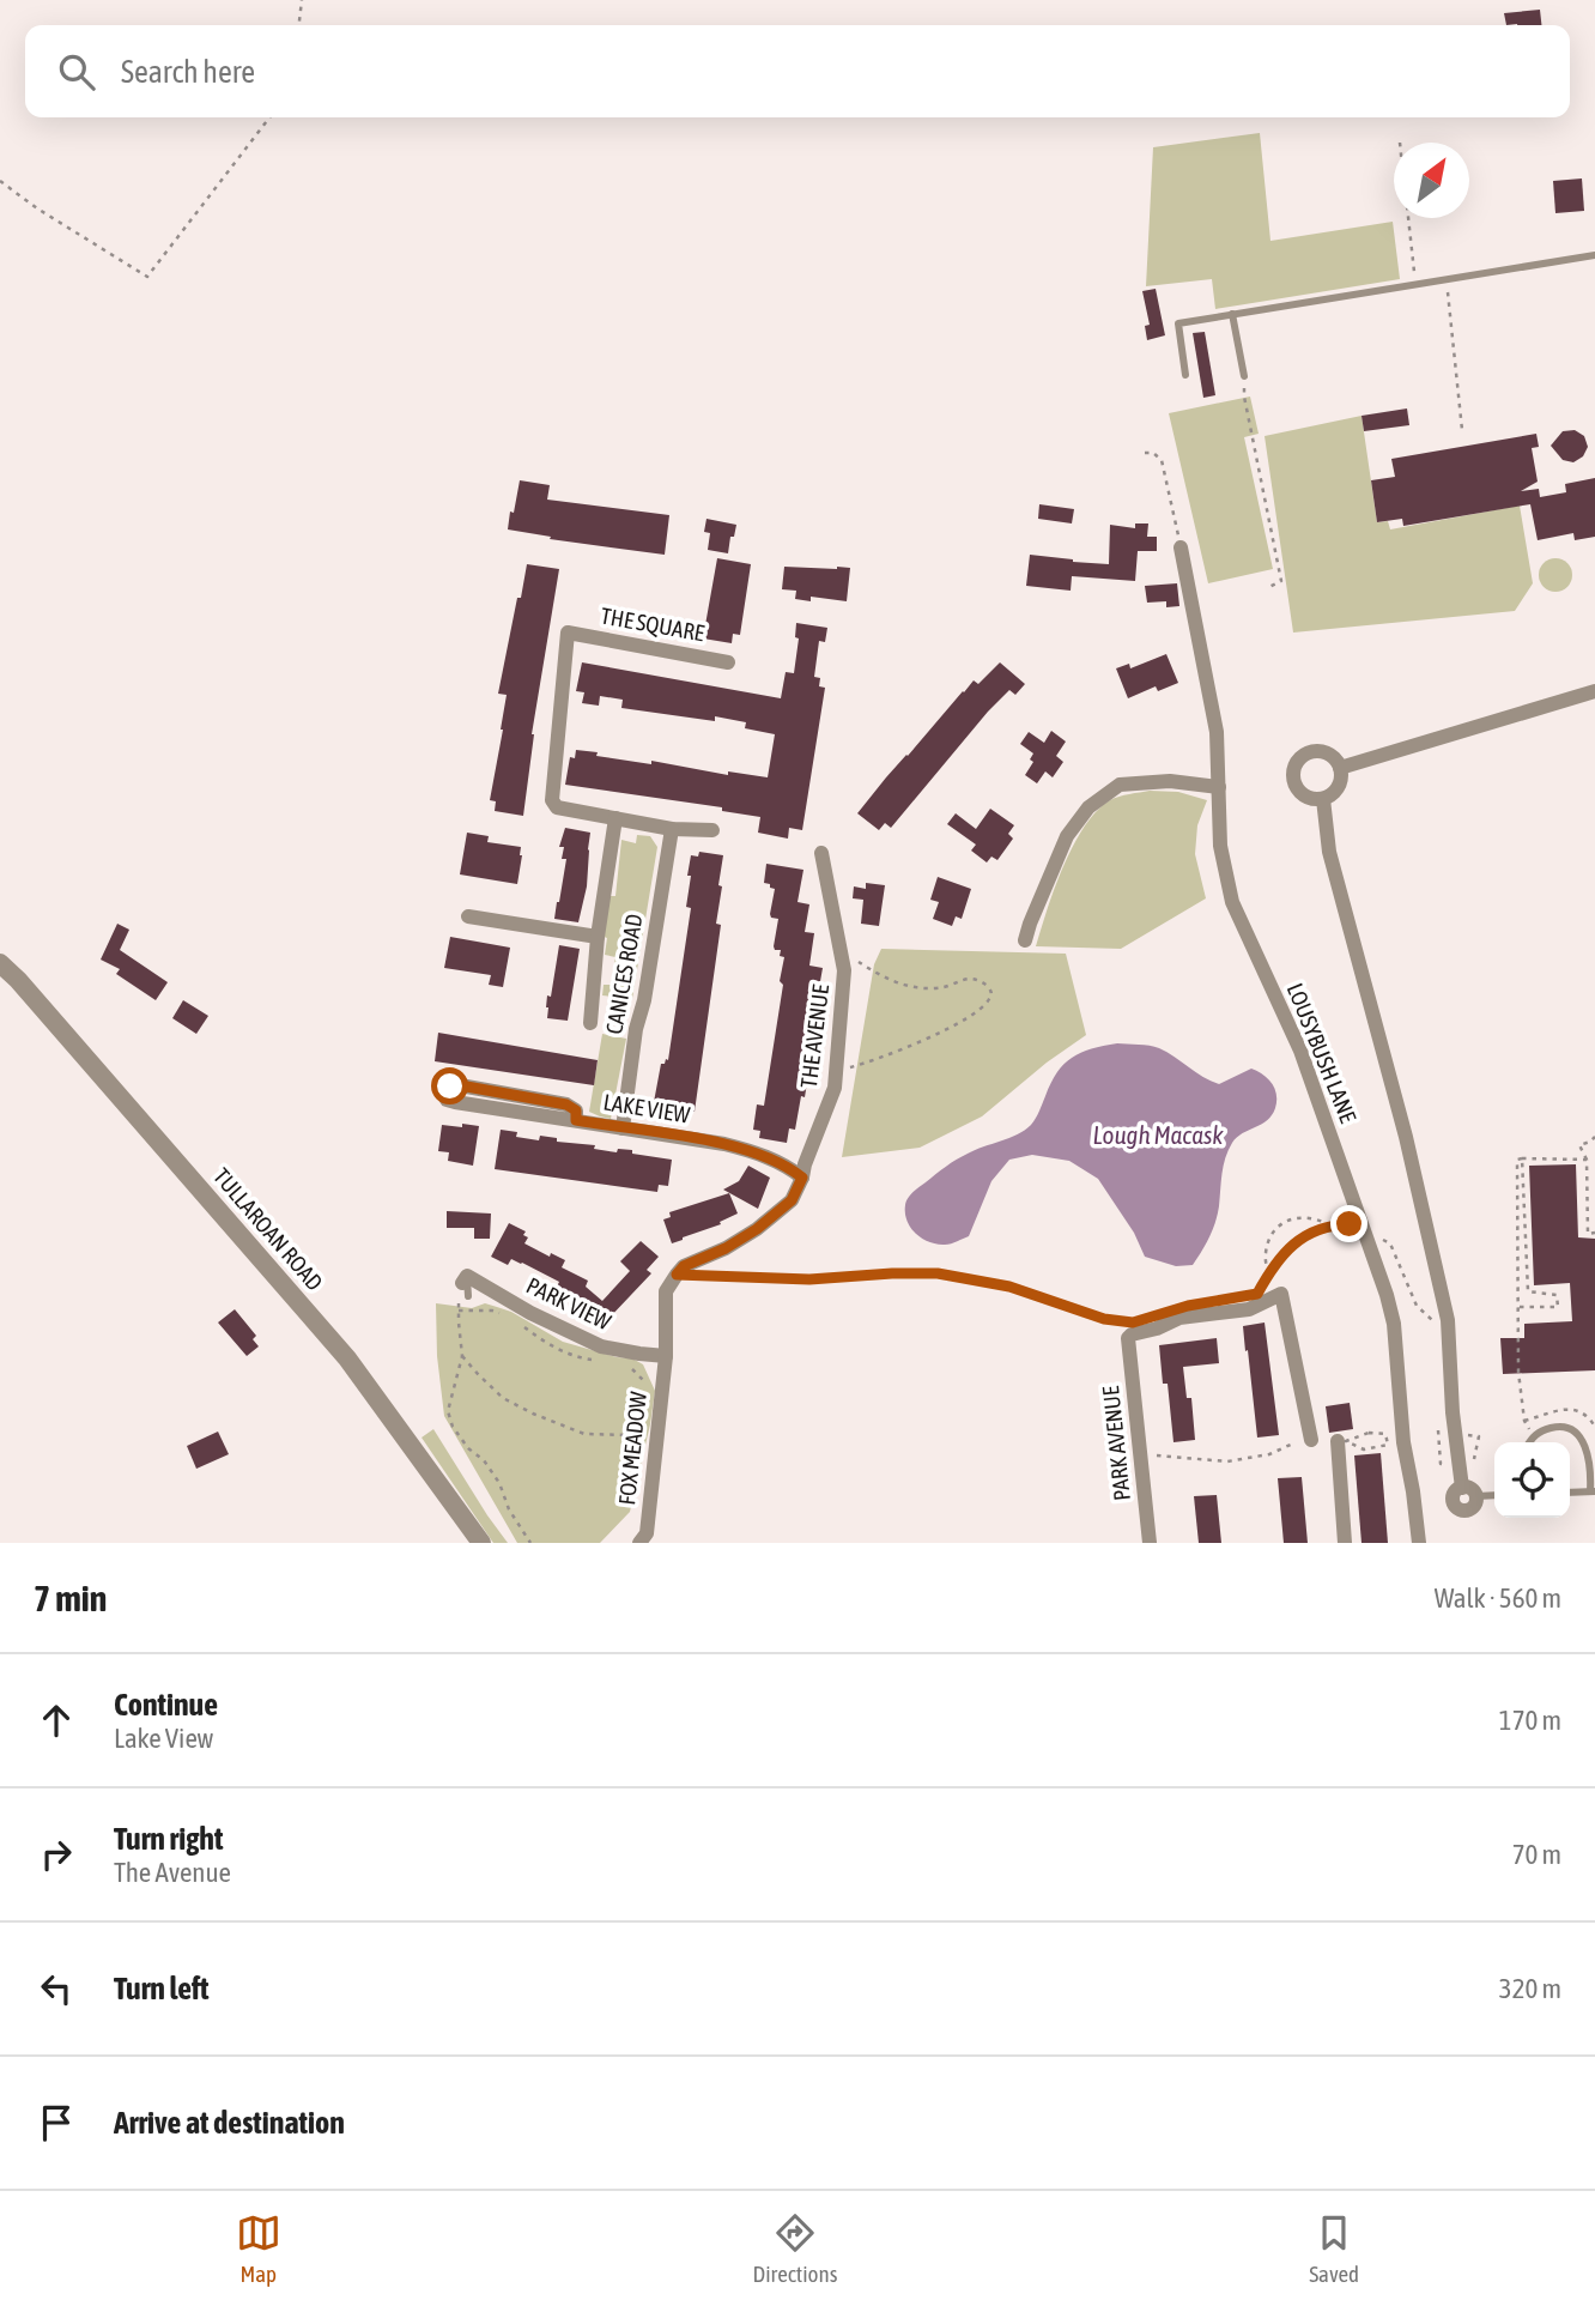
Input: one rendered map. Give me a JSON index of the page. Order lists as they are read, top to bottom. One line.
{"streets":{"street":["THE SQUARE","CANICES ROAD","THE AVENUE","LOUSYBUSH LANE","LAKE VIEW","TULLAROAN ROAD","PARK VIEW","PARK AVENUE","FOX MEADOW"]},"crossings":[["CANICES ROAD","LAKE VIEW"],["THE AVENUE","LAKE VIEW"],["PARK VIEW","FOX MEADOW"]],"water":["Lough Macask"],"north":"top right","page":{"search":"Search here","heading":["7 min","Walk · 560 m"],"list":[["Continue","Lake View","170 m"],["Turn right","The Avenue","70 m"],["Turn left","320 m"],"Arrive at destination"],"nav":["Map","Directions","Saved"]}}
